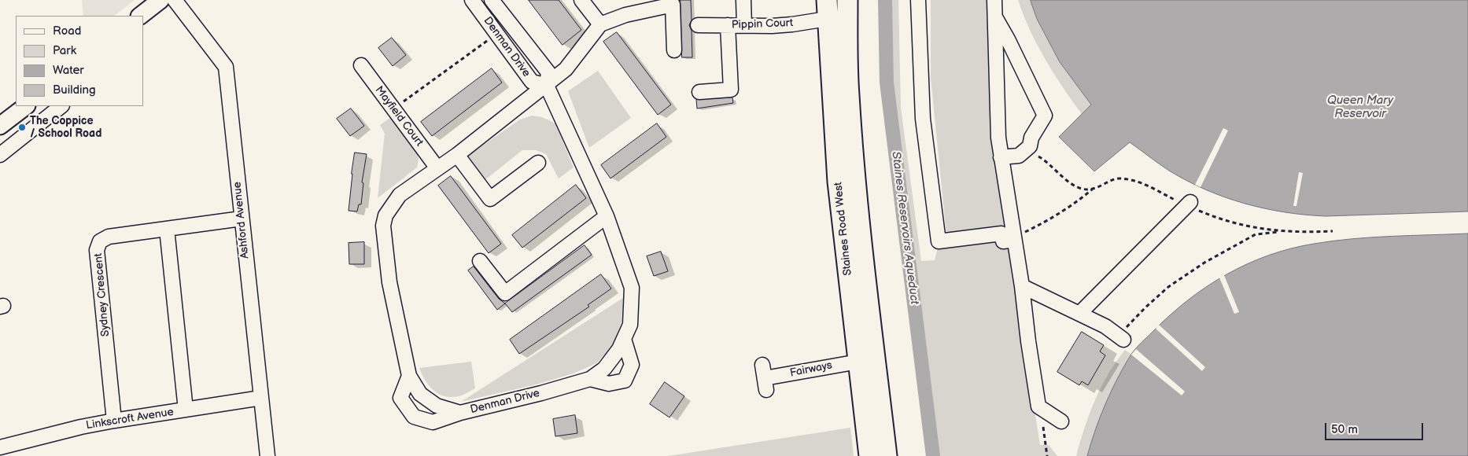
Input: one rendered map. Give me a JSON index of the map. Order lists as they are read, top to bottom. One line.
{"streets":{"highway":["Staines Road West"],"street":["Pippin Court","Denman Drive","Mayfield Court","Ashford Avenue","Sydney Crescent","Fairways","Linkscroft Avenue"]},"crossings":[["Pippin Court","Staines Road West"],["Denman Drive","Mayfield Court"],["Ashford Avenue","Sydney Crescent"],["Ashford Avenue","Linkscroft Avenue"],["Staines Road West","Fairways"],["Sydney Crescent","Linkscroft Avenue"]],"water":["Queen Mary Reservoir","Staines Reservoirs Aqueduct"],"places":["The Coppice / School Road"],"legend":["Road","Park","Water","Building"],"scale_bar":"50 m"}
